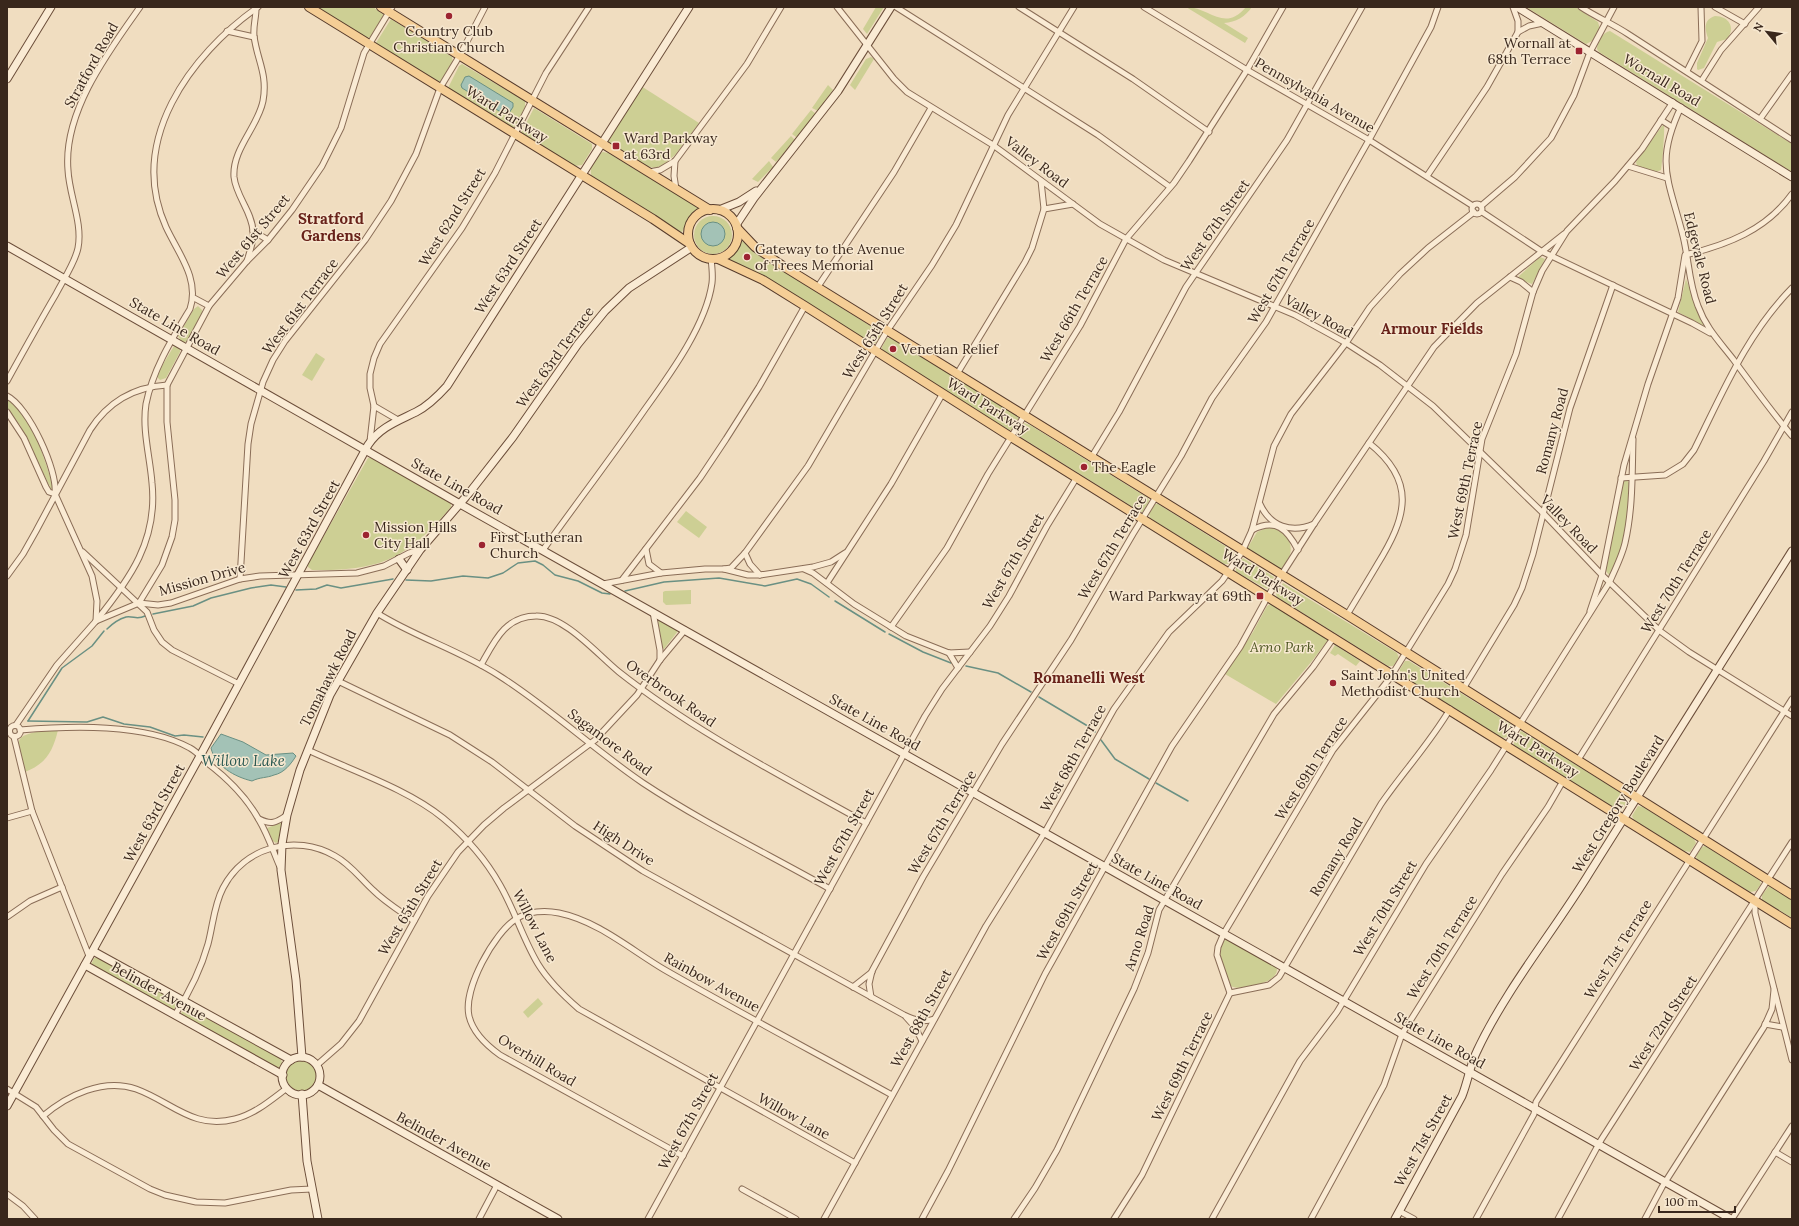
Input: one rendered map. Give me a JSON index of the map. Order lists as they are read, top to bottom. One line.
{"streets":{"main road":["Wornall Road","Ward Parkway","West 63rd Street","State Line Road","West 63rd Terrace","Tomahawk Road","West Gregory Boulevard","Belinder Avenue","West 71st Street"],"street":["Stratford Road","Pennsylvania Avenue","Valley Road","West 62nd Street","West 67th Street","West 61st Street","Edgevale Road","West 67th Terrace","West 61st Terrace","West 66th Terrace","West 65th Street","Romany Road","West 69th Terrace","Mission Drive","West 70th Terrace","Overbrook Road","Sagamore Road","West 68th Terrace","High Drive","West 70th Street","West 69th Street","Willow Lane","Arno Road","West 71st Terrace","Rainbow Avenue","West 68th Street","West 72nd Street","Overhill Road"]},"crossings":[["Stratford Road","State Line Road"],["Wornall Road","Edgevale Road"],["Pennsylvania Avenue","West 67th Street"],["Pennsylvania Avenue","West 67th Terrace"],["Pennsylvania Avenue","West 66th Terrace"],["Ward Parkway","West 62nd Street"],["Ward Parkway","West 67th Street"],["Ward Parkway","West 61st Street"],["Ward Parkway","West 63rd Street"],["Ward Parkway","West 67th Terrace"],["Ward Parkway","West 61st Terrace"],["Ward Parkway","West 66th Terrace"],["Ward Parkway","West 65th Street"],["Ward Parkway","West 63rd Terrace"],["Ward Parkway","Romany Road"],["Ward Parkway","West 69th Terrace"],["Ward Parkway","West 70th Terrace"],["Ward Parkway","West 68th Terrace"],["Ward Parkway","West Gregory Boulevard"],["Ward Parkway","West 70th Street"],["Ward Parkway","West 69th Street"],["Ward Parkway","Arno Road"],["Ward Parkway","West 71st Terrace"],["Ward Parkway","West 72nd Street"],["Valley Road","West 67th Street"],["Valley Road","West 67th Terrace"],["Valley Road","West 66th Terrace"],["Valley Road","West 65th Street"],["Valley Road","Romany Road"],["Valley Road","West 69th Terrace"],["Valley Road","West 70th Terrace"],["Valley Road","West 68th Terrace"],["Valley Road","West Gregory Boulevard"],["Valley Road","West 70th Street"],["Valley Road","West 69th Street"],["Valley Road","West 71st Terrace"],["West 62nd Street","West 63rd Street"],["West 62nd Street","State Line Road"],["West 67th Street","State Line Road"],["West 67th Street","Overbrook Road"],["West 67th Street","Sagamore Road"],["West 67th Street","High Drive"],["West 67th Street","Willow Lane"],["West 67th Street","Rainbow Avenue"],["West 67th Street","Overhill Road"],["West 61st Street","State Line Road"],["Edgevale Road","West 70th Terrace"],["Edgevale Road","West 70th Street"],["West 63rd Street","State Line Road"],["West 63rd Street","Mission Drive"],["West 63rd Street","Belinder Avenue"],["West 67th Terrace","State Line Road"],["West 67th Terrace","High Drive"],["West 61st Terrace","State Line Road"],["West 61st Terrace","Mission Drive"],["State Line Road","West 65th Street"],["State Line Road","West 63rd Terrace"],["State Line Road","Romany Road"],["State Line Road","West 69th Terrace"],["State Line Road","West 70th Terrace"],["State Line Road","Tomahawk Road"],["State Line Road","West 68th Terrace"],["State Line Road","West Gregory Boulevard"],["State Line Road","West 70th Street"],["State Line Road","West 69th Street"],["State Line Road","Arno Road"],["State Line Road","West 71st Terrace"],["State Line Road","West 68th Street"],["State Line Road","West 72nd Street"],["State Line Road","West 71st Street"],["West 65th Street","Tomahawk Road"],["West 65th Street","Overbrook Road"],["West 65th Street","Sagamore Road"],["West 65th Street","High Drive"],["West 65th Street","Willow Lane"],["West 65th Street","Belinder Avenue"],["West 63rd Terrace","Tomahawk Road"],["Romany Road","West 69th Terrace"],["Mission Drive","Tomahawk Road"],["Tomahawk Road","Sagamore Road"],["Tomahawk Road","High Drive"],["Tomahawk Road","Willow Lane"],["Tomahawk Road","Belinder Avenue"],["Overbrook Road","Sagamore Road"],["West 68th Terrace","West 69th Street"],["West 68th Terrace","West 68th Street"],["West Gregory Boulevard","West 71st Street"],["High Drive","West 68th Street"],["Willow Lane","Rainbow Avenue"],["Willow Lane","West 68th Street"],["Willow Lane","Overhill Road"],["Rainbow Avenue","West 68th Street"],["Rainbow Avenue","Overhill Road"]],"districts":["Stratford Gardens","Armour Fields","Romanelli West"],"water":["Willow Lake"],"parks":["Arno Park"],"places":{"other":["Country Club Christian Church","Gateway to the Avenue of Trees Memorial","Venetian Relief","The Eagle","Mission Hills City Hall","First Lutheran Church","Saint John's United Methodist Church"],"transit":["Wornall at 68th Terrace","Ward Parkway at 63rd","Ward Parkway at 69th"]},"scale_bar":"100 m","north":"top left"}
